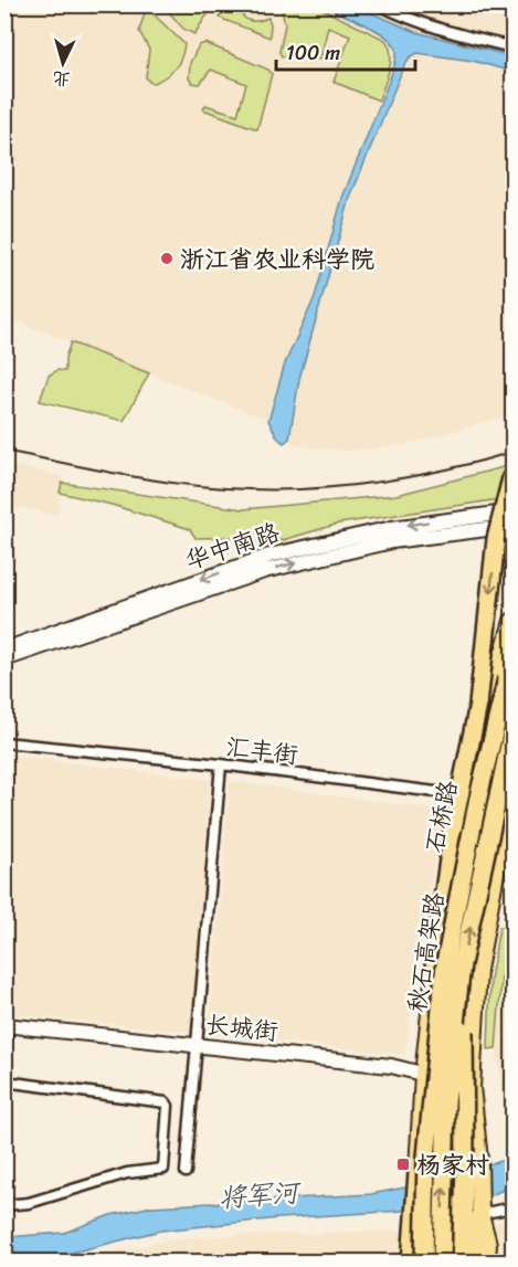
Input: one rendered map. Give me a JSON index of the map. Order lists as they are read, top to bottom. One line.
{"streets":{"highway":["秋石高架路"],"main road":["华中南路","石桥路","长城街"],"street":["汇丰街"]},"crossings":[["汇丰街","石桥路"],["石桥路","长城街"]],"water":["将军河"],"places":{"other":["浙江省农业科学院"],"transit":["杨家村"]},"scale_bar":"100 m","north":"bottom"}
